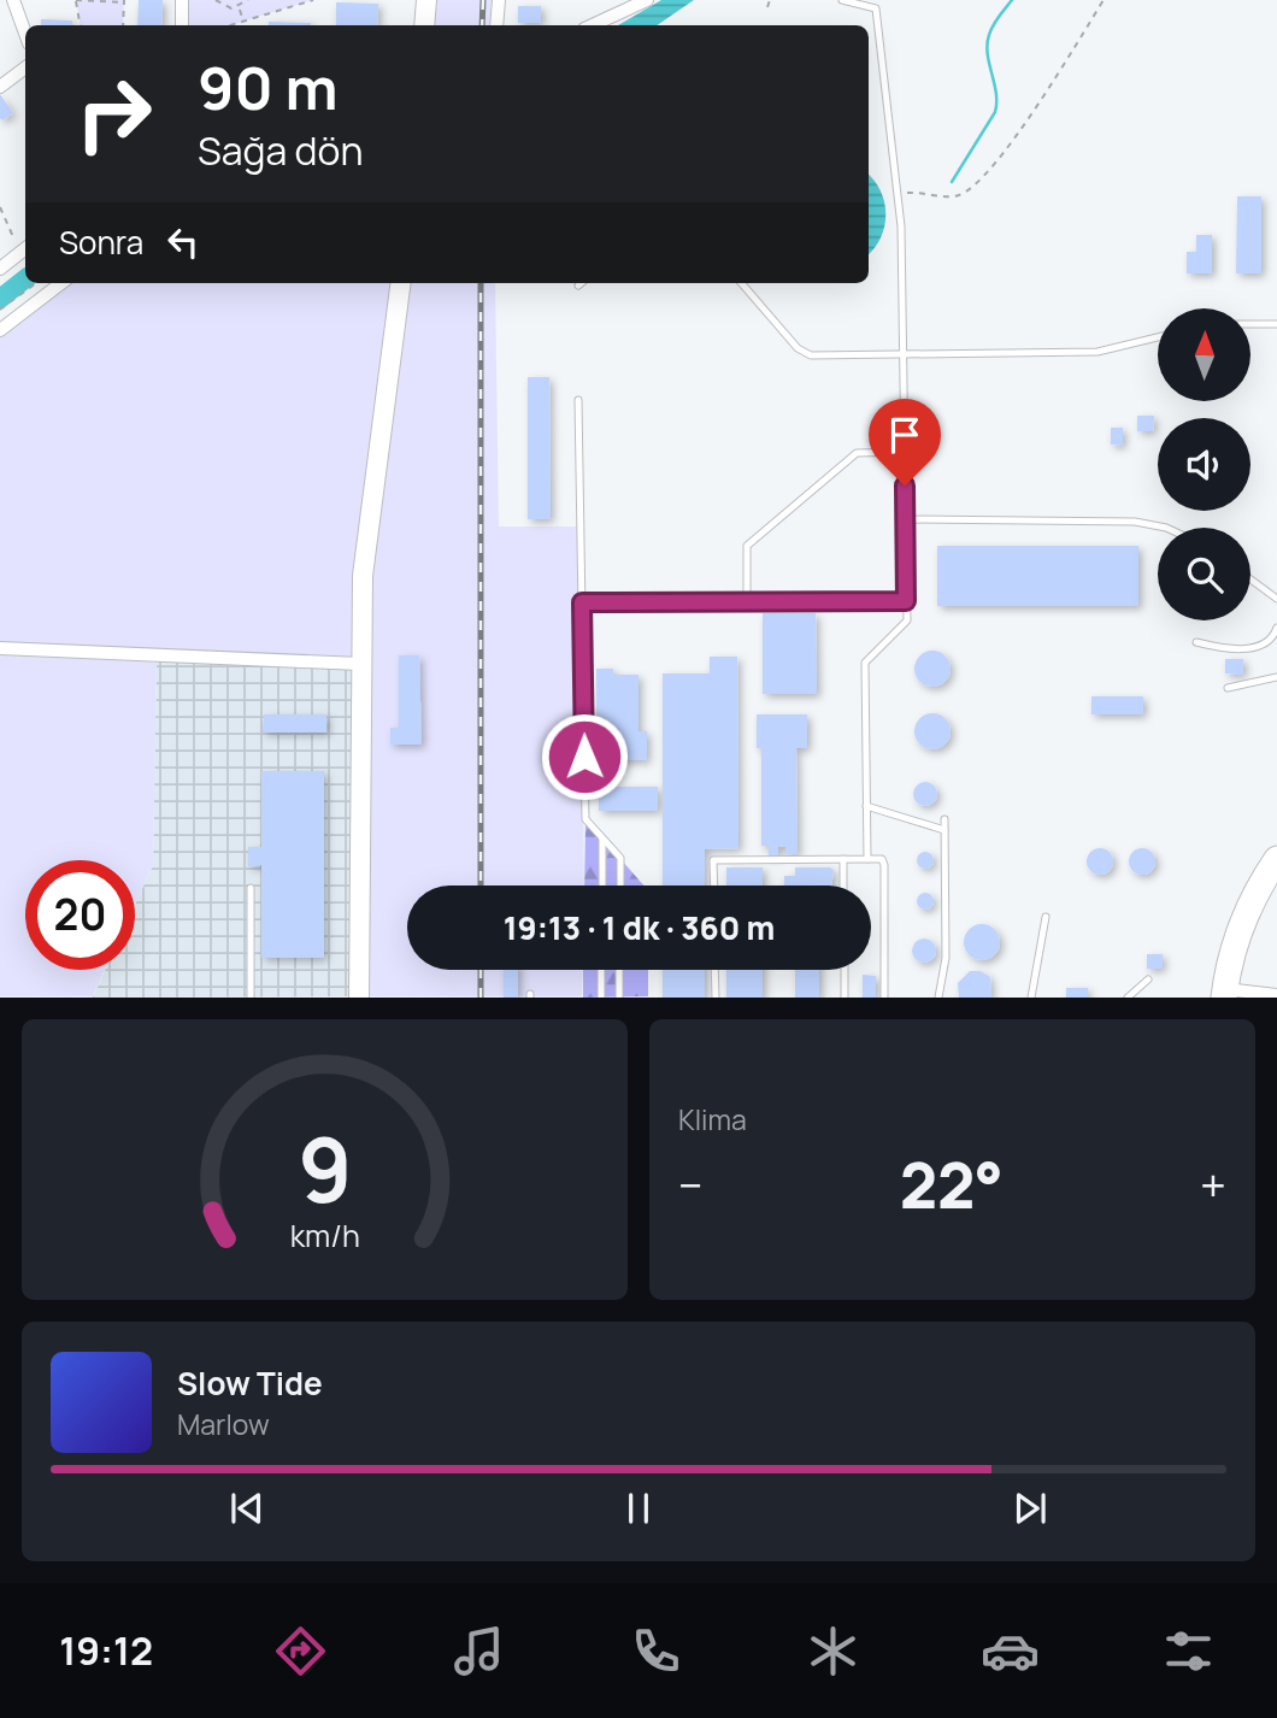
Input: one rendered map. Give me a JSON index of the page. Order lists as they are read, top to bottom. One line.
{"north":"top","page":{"turn":["90 m","Sağa dön"],"then":"Sonra","limit":"20","trip":"19:13 · 1 dk · 360 m","tile":"Klima","heat":["−","22°","+"],"song":["Slow Tide","Marlow"],"tabs":"19:12","gauge":["9","km/h"]}}
